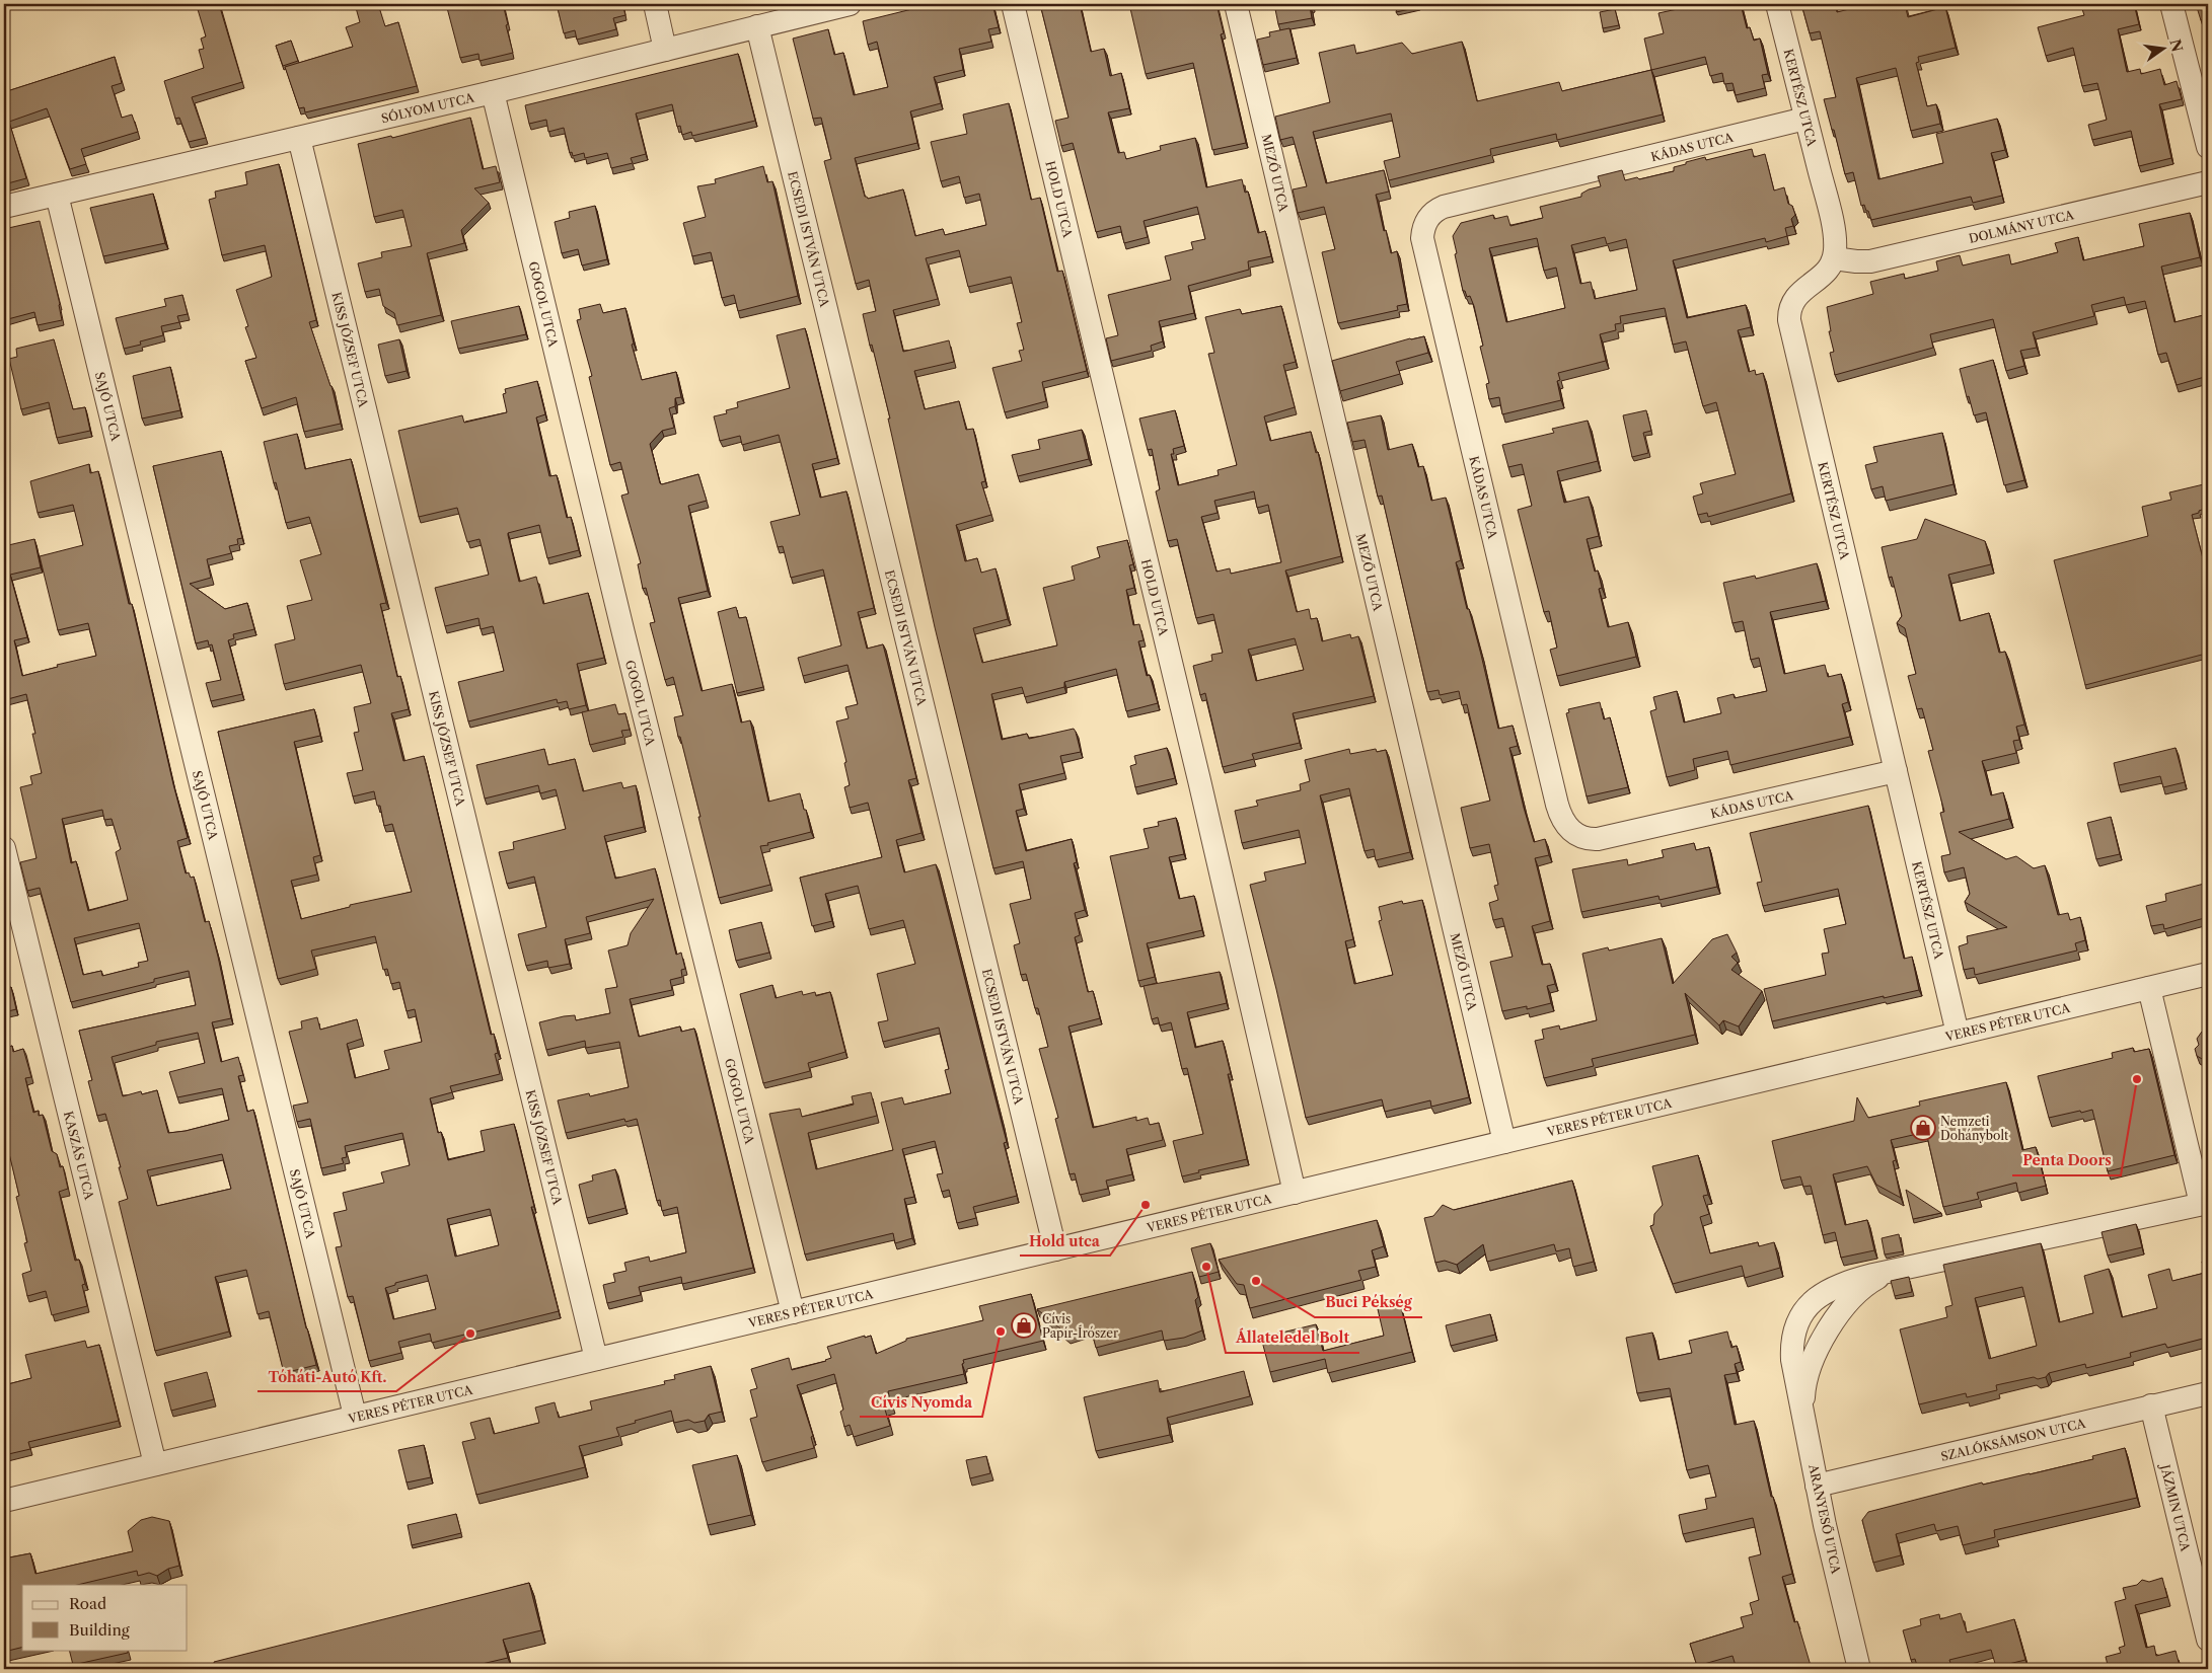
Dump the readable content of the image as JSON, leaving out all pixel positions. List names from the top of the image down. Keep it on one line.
{"streets":{"street":["KERTÉSZ UTCA","SÓLYOM UTCA","KÁDAS UTCA","MEZŐ UTCA","HOLD UTCA","DOLMÁNY UTCA","ECSEDI ISTVÁN UTCA","GOGOL UTCA","KISS JÓZSEF UTCA","SAJÓ UTCA","VERES PÉTER UTCA","KASZÁS UTCA","SZALÓKSÁMSON UTCA","JÁZMIN UTCA","ARANYESŐ UTCA"]},"crossings":[["KERTÉSZ UTCA","KÁDAS UTCA"],["KERTÉSZ UTCA","DOLMÁNY UTCA"],["KERTÉSZ UTCA","VERES PÉTER UTCA"],["SÓLYOM UTCA","ECSEDI ISTVÁN UTCA"],["SÓLYOM UTCA","GOGOL UTCA"],["SÓLYOM UTCA","KISS JÓZSEF UTCA"],["SÓLYOM UTCA","SAJÓ UTCA"],["MEZŐ UTCA","VERES PÉTER UTCA"],["HOLD UTCA","VERES PÉTER UTCA"],["ECSEDI ISTVÁN UTCA","VERES PÉTER UTCA"],["GOGOL UTCA","VERES PÉTER UTCA"],["KISS JÓZSEF UTCA","VERES PÉTER UTCA"],["SAJÓ UTCA","VERES PÉTER UTCA"],["VERES PÉTER UTCA","KASZÁS UTCA"],["SZALÓKSÁMSON UTCA","JÁZMIN UTCA"],["SZALÓKSÁMSON UTCA","ARANYESŐ UTCA"]],"places":{"other":["Penta Doors","Hold utca","Állateledel Bolt","Buci Pékség","Cívis Nyomda","Tóháti-Autó Kft."],"shop":["Nemzeti Dohánybolt","Cívis Papír-Írószer"]},"legend":["Road","Building"],"north":"right"}
